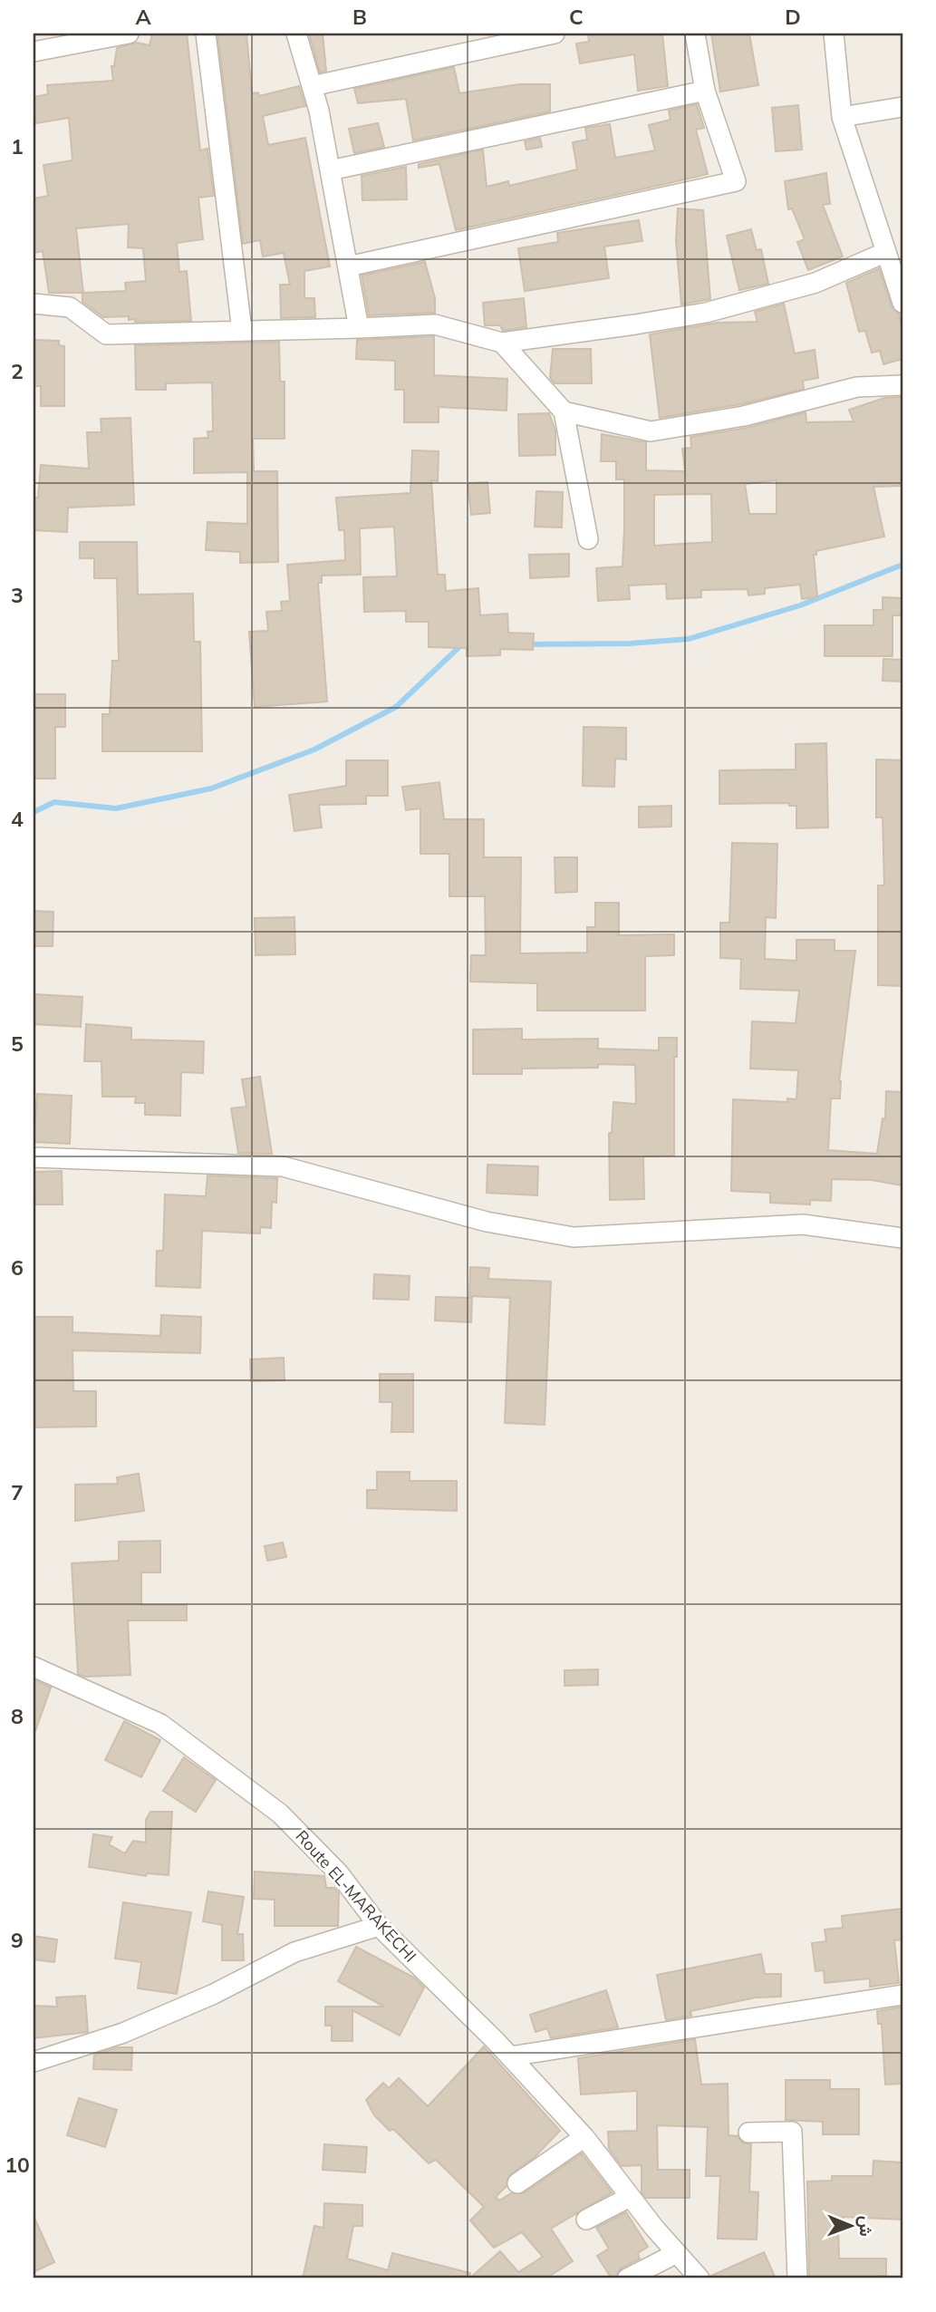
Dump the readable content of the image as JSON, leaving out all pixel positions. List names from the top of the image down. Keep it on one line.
{"streets":{"street":["Route EL-MARAKECHI"]},"north":"right","grid":{"columns":["A","B","C","D"],"rows":["1","2","3","4","5","6","7","8","9","10"]}}
